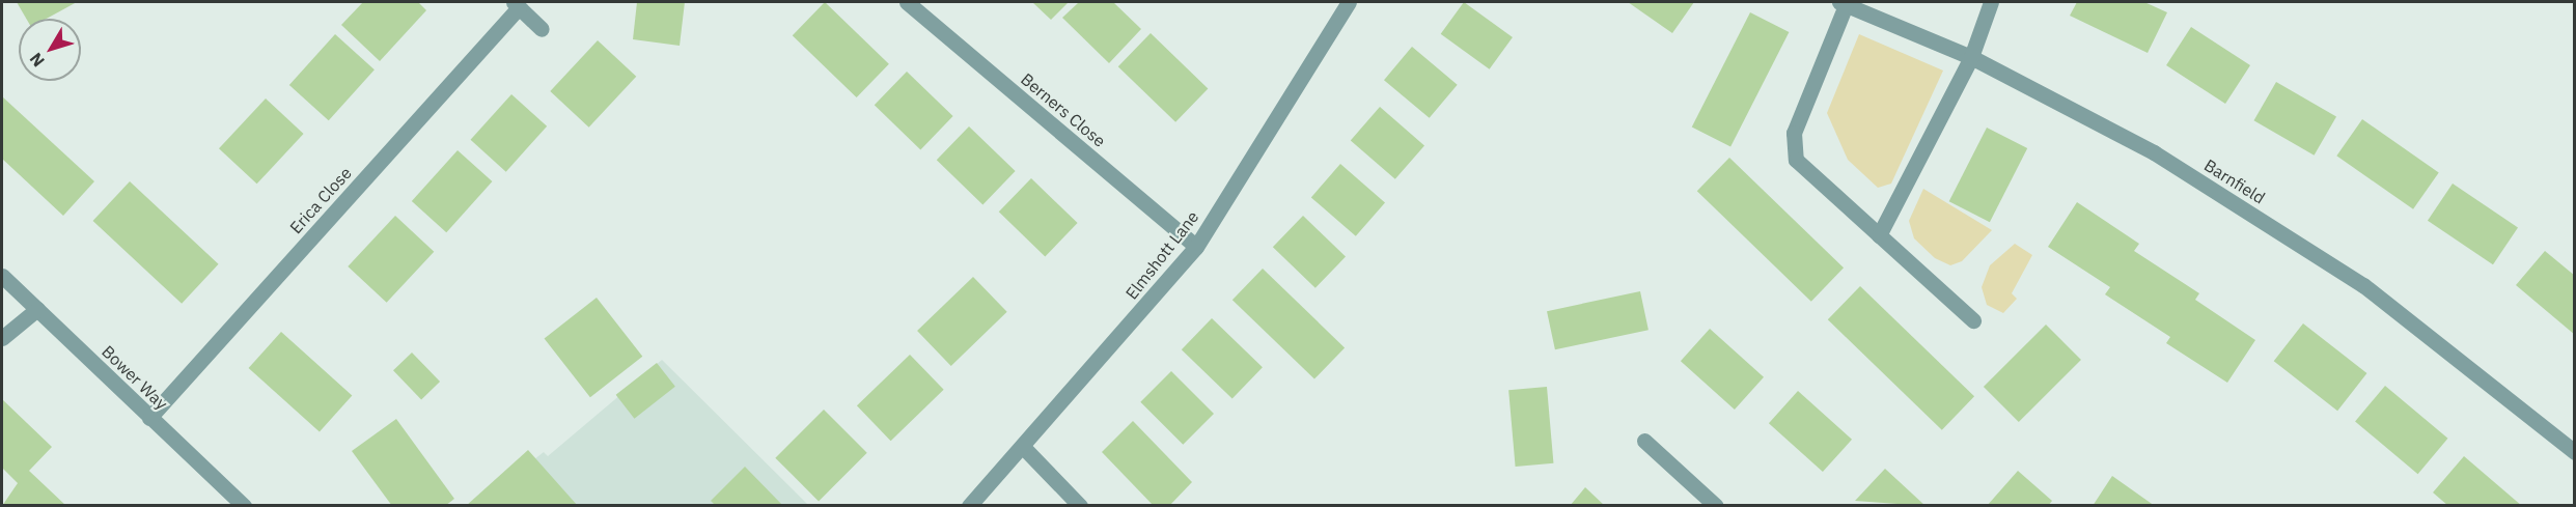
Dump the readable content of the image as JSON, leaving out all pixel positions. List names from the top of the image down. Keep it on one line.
{"streets":{"street":["Berners Close","Barnfield","Erica Close","Elmshott Lane","Bower Way"]},"crossings":[["Berners Close","Elmshott Lane"],["Erica Close","Bower Way"]],"north":"bottom left"}
